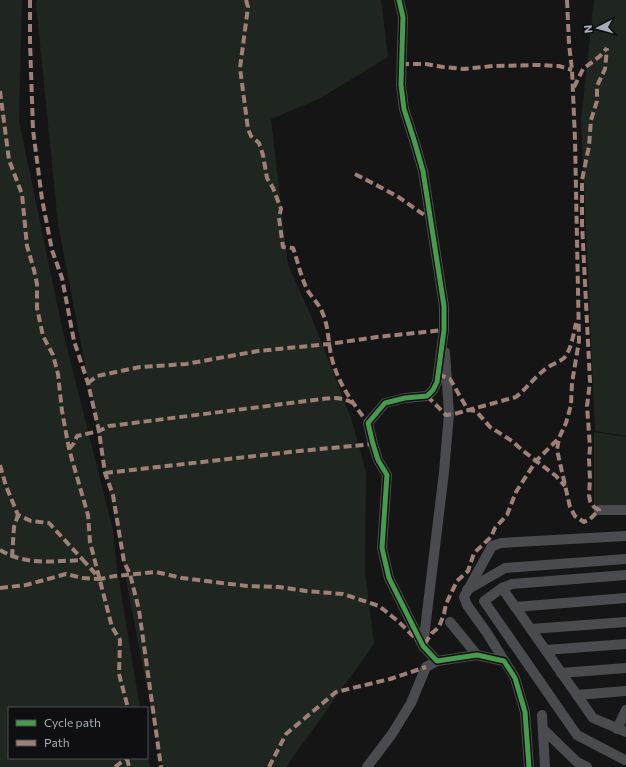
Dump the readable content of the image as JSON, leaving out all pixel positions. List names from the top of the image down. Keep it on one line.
{"legend":["Cycle path","Path"],"north":"left"}
